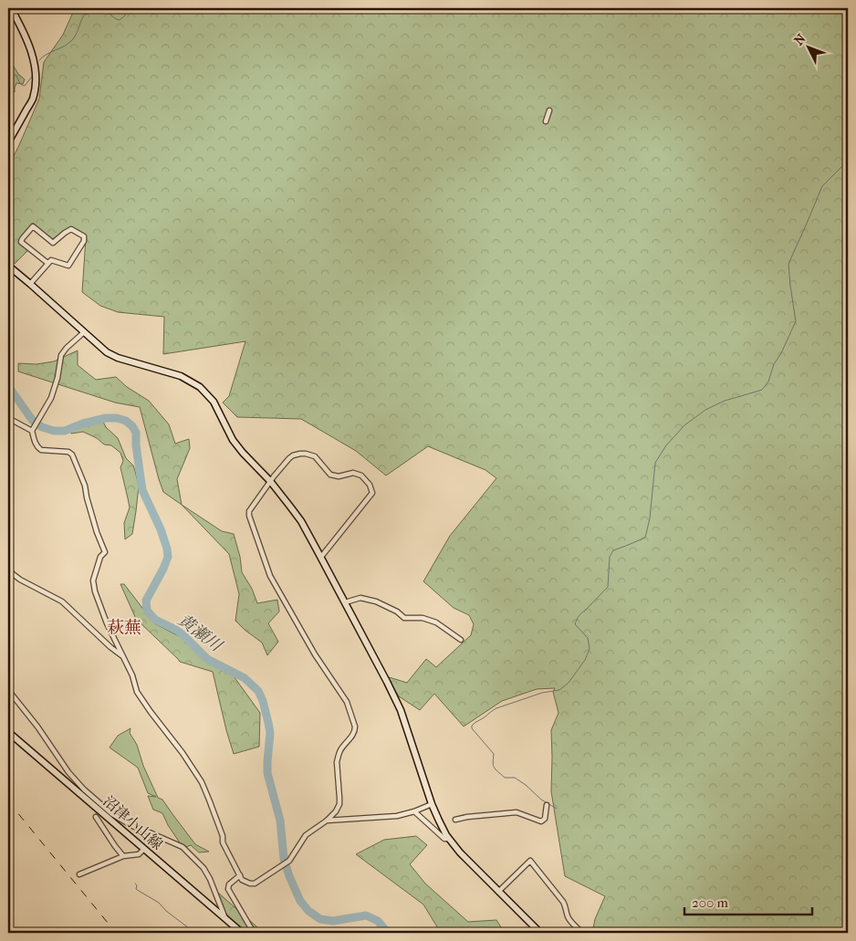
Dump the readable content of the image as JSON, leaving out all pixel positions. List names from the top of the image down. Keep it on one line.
{"streets":{"street":["沼津小山線"]},"districts":["萩蕪"],"water":["黄瀬川"],"scale_bar":"200 m","north":"top left"}
